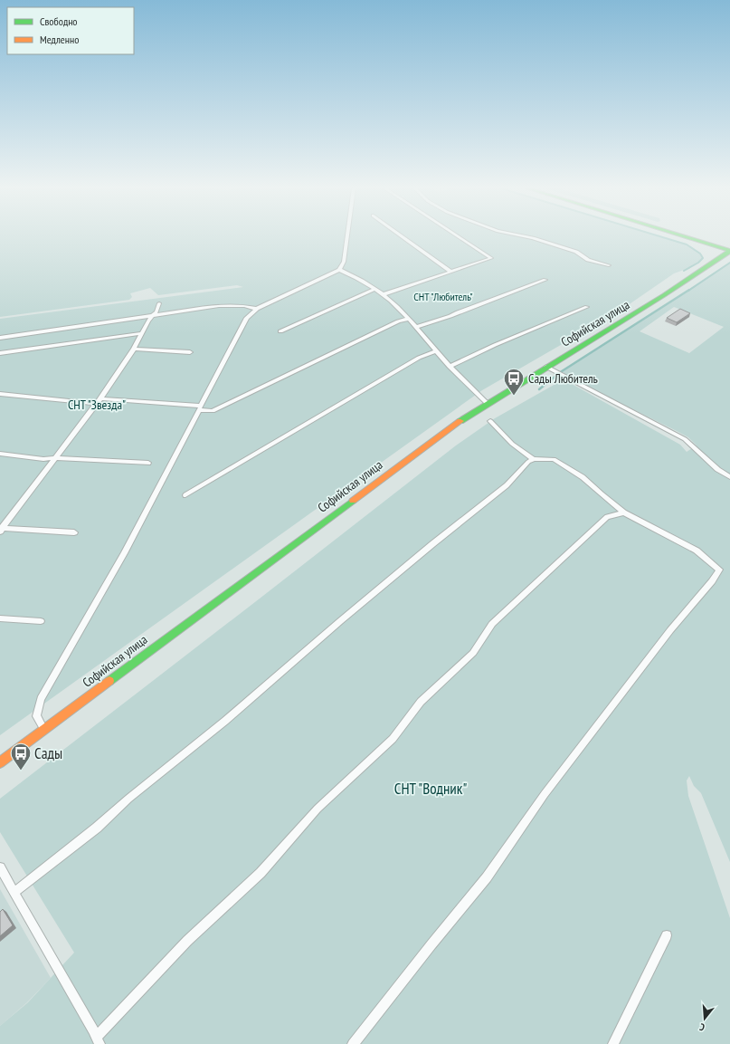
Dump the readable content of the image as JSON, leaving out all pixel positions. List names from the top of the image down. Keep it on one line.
{"streets":{"main road":["Софийская улица"]},"parks":["СНТ \"Любитель\"","СНТ \"Звезда\"","СНТ \"Водник\""],"places":{"bus stop":["Сады Любитель","Сады"]},"legend":["Свободно","Медленно"],"north":"bottom"}
